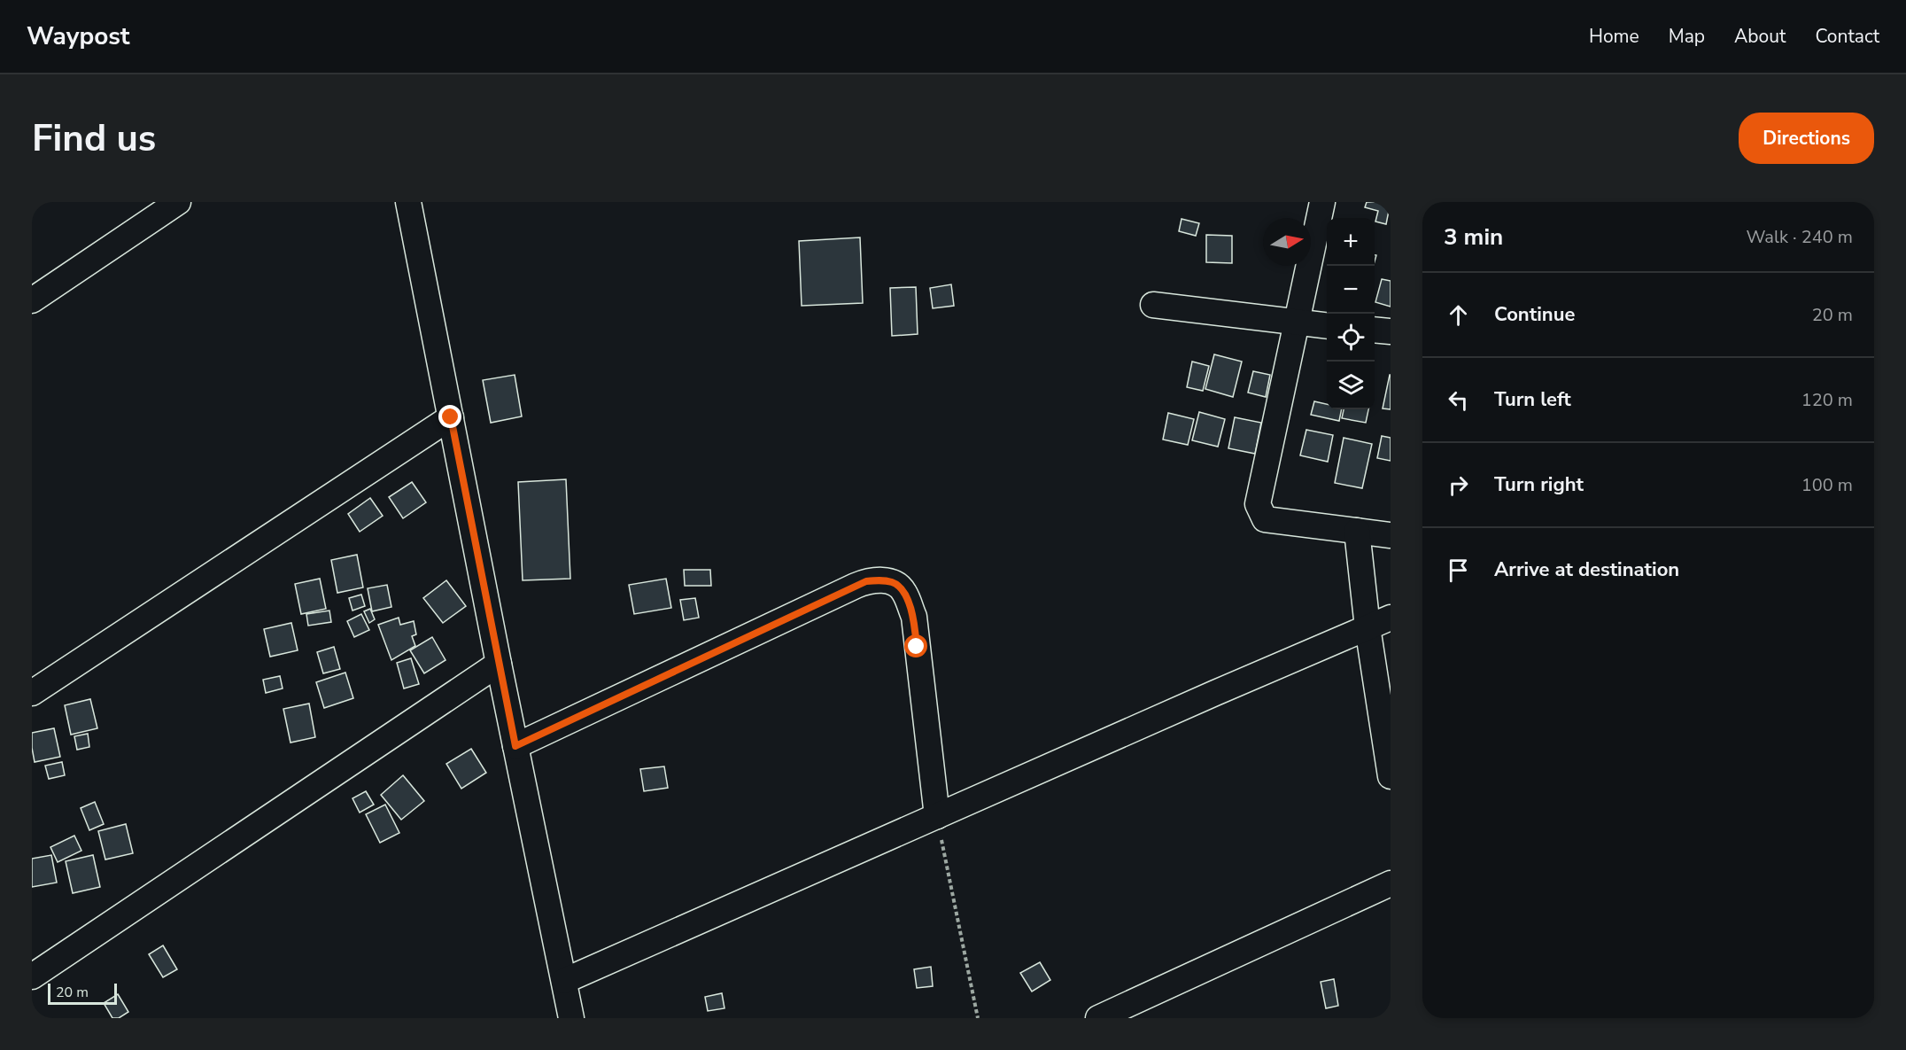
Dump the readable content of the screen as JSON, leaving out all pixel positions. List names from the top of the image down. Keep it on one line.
{"scale_bar":"20 m","north":"right","page":{"header":"Waypost","nav":["Home","Map","About","Contact"],"buttons":"Directions","title":"Find us","heading":["3 min","Walk · 240 m"],"map_buttons":["+","−"],"list":[["Continue","20 m"],["Turn left","120 m"],["Turn right","100 m"],"Arrive at destination"],"scale":"20 m"}}
